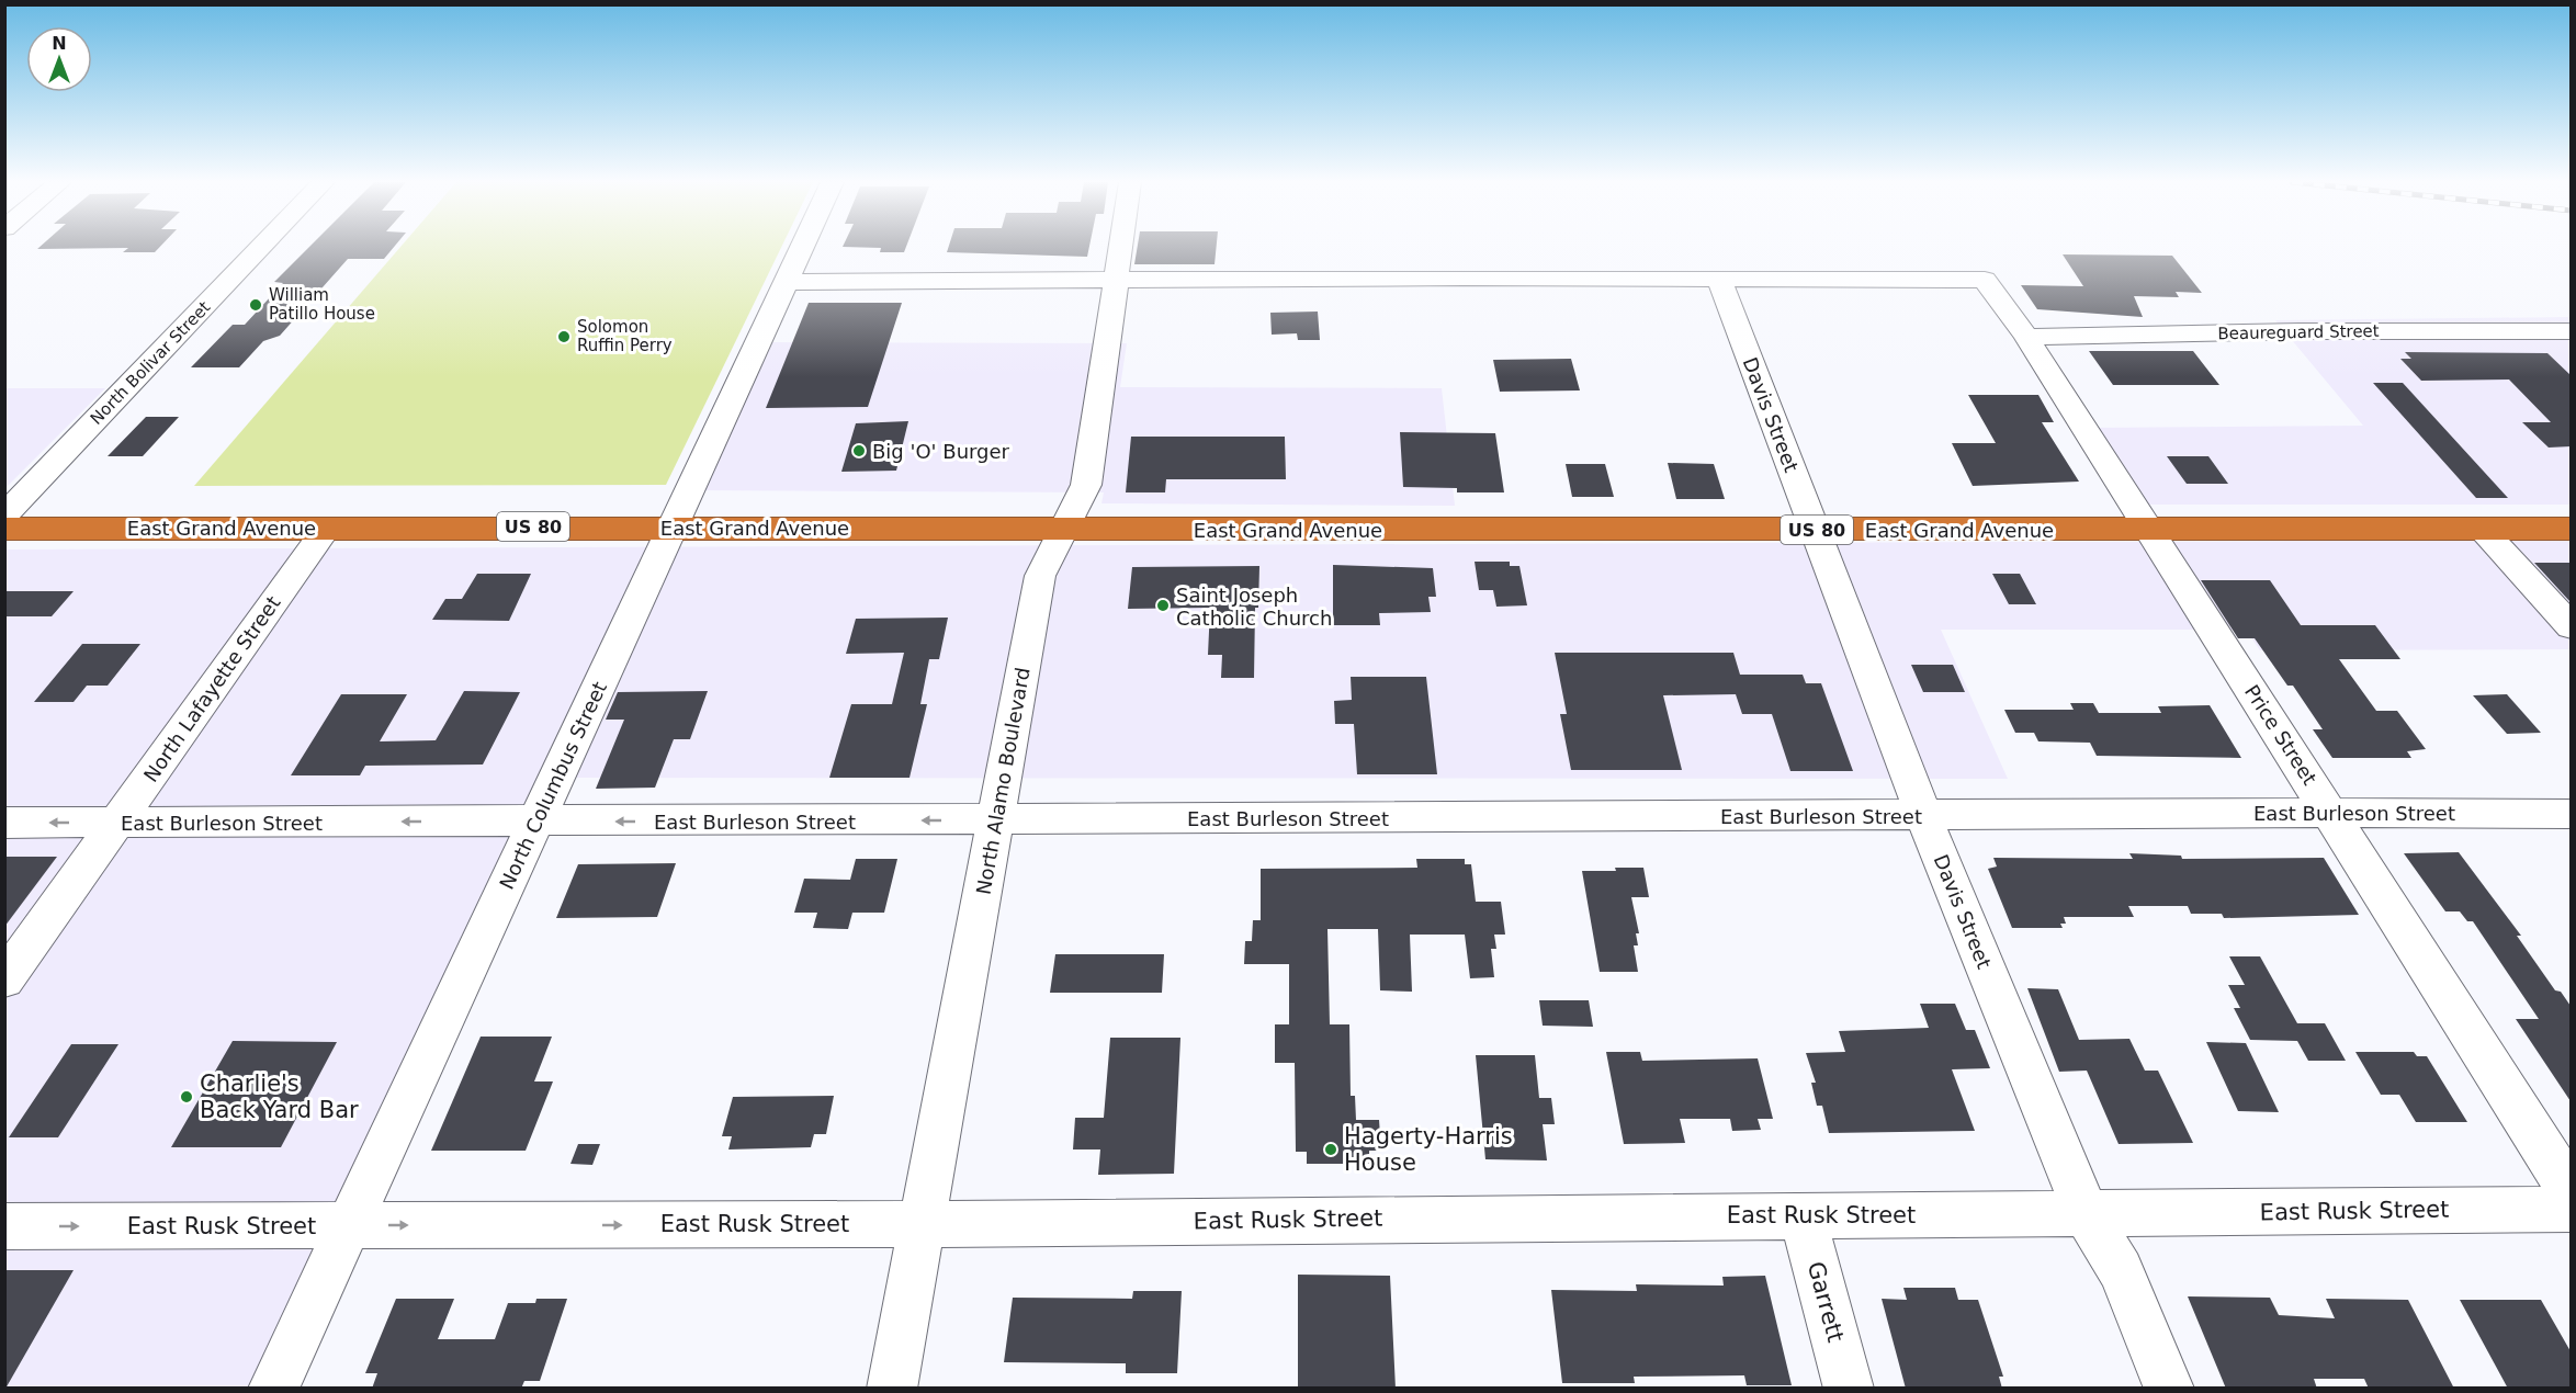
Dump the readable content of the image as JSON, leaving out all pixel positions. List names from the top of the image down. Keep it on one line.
{"streets":{"highway":["US 80","East Grand Avenue"],"street":["Beaureguard Street","North Bolivar Street","Davis Street","North Lafayette Street","Price Street","North Alamo Boulevard","North Columbus Street","East Burleson Street","East Rusk Street","Garrett"]},"crossings":[["Beaureguard Street","Price Street"],["Davis Street","East Grand Avenue"],["Davis Street","Price Street"],["Davis Street","East Burleson Street"],["Davis Street","East Rusk Street"],["East Grand Avenue","North Lafayette Street"],["East Grand Avenue","Price Street"],["East Grand Avenue","North Alamo Boulevard"],["East Grand Avenue","North Columbus Street"],["North Lafayette Street","East Burleson Street"],["Price Street","East Burleson Street"],["North Alamo Boulevard","East Burleson Street"],["North Alamo Boulevard","East Rusk Street"],["North Columbus Street","East Burleson Street"],["North Columbus Street","East Rusk Street"],["East Rusk Street","Garrett"]],"one_way":["East Burleson Street","East Rusk Street"],"places":["William Patillo House","Solomon Ruffin Perry","Big 'O' Burger","Saint Joseph Catholic Church","Charlie's Back Yard Bar","Hagerty-Harris House"],"north":"top"}
